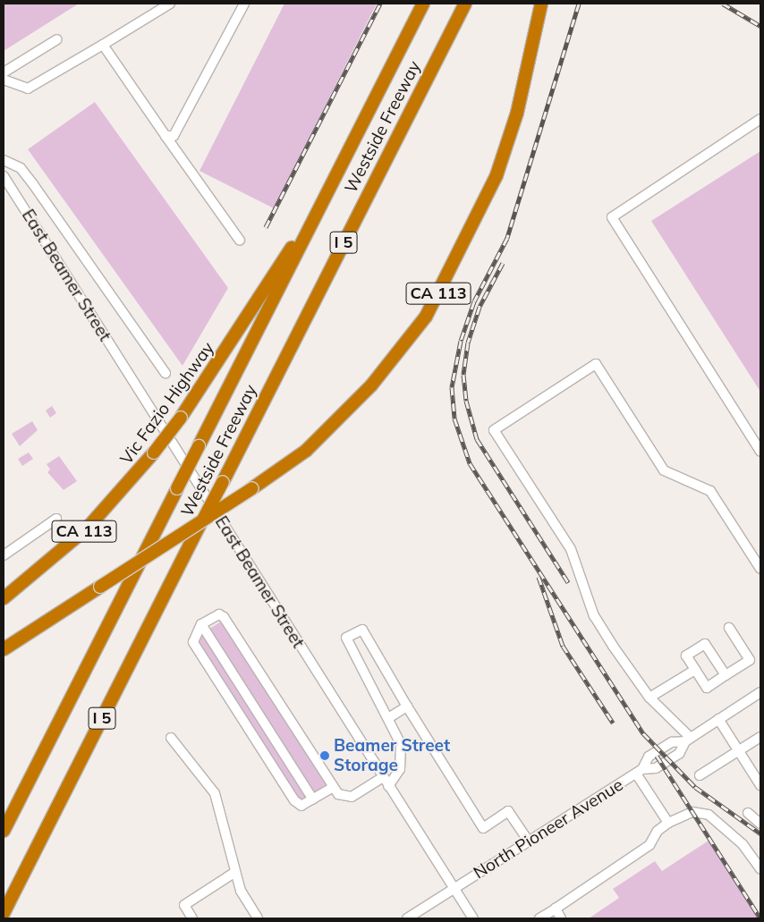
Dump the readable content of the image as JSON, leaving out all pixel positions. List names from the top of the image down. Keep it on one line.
{"streets":{"highway":["Westside Freeway","I 5","CA 113","Vic Fazio Highway"],"street":["East Beamer Street","North Pioneer Avenue"]},"crossings":[["Westside Freeway","Vic Fazio Highway"],["East Beamer Street","North Pioneer Avenue"]],"places":["Beamer Street Storage"]}
